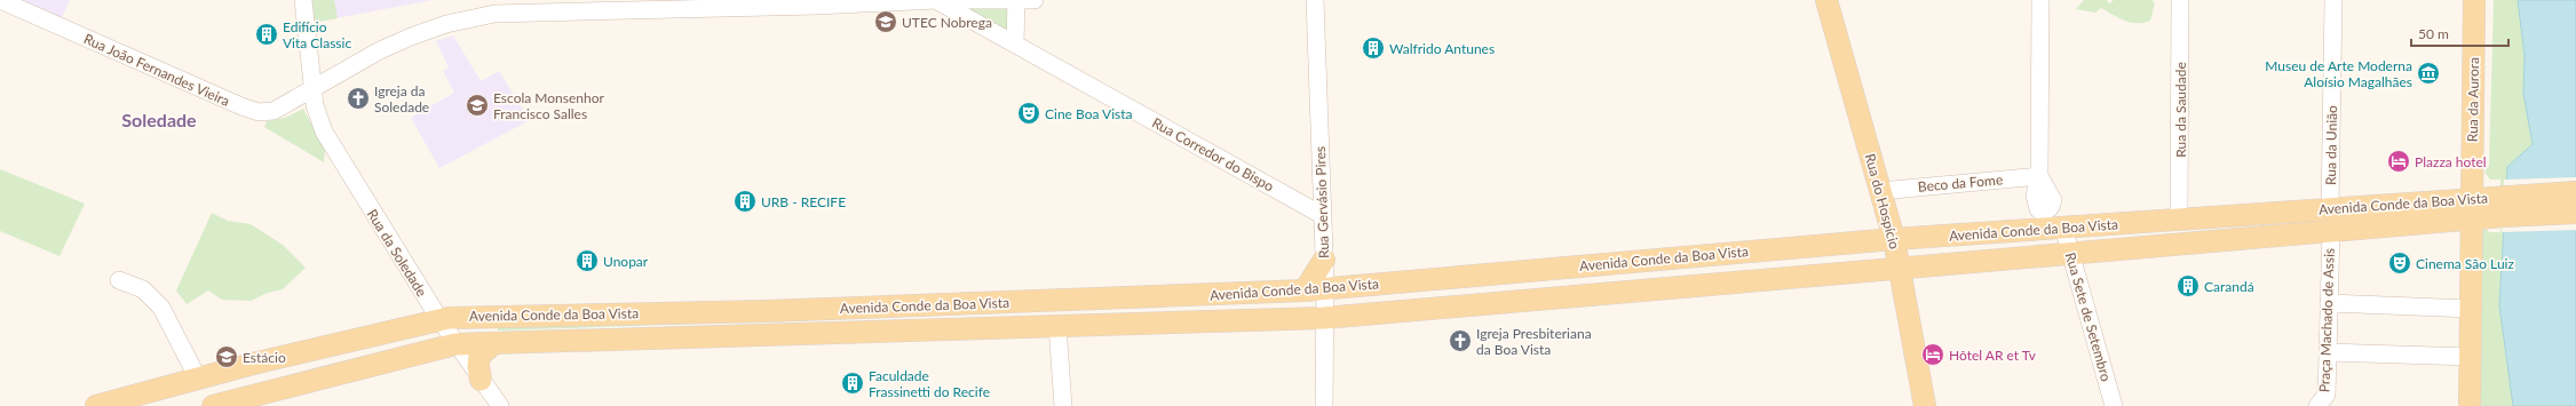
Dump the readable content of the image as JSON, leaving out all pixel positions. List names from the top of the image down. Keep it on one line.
{"streets":{"main road":["Rua da Aurora","Rua do Hospício","Avenida Conde da Boa Vista"],"street":["Rua João Fernandes Vieira","Rua da Saudade","Rua da União","Rua Corredor do Bispo","Beco da Fome","Rua Gervásio Pires","Rua da Soledade","Rua Sete de Setembro","Praça Machado de Assis"]},"crossings":[["Rua João Fernandes Vieira","Rua Corredor do Bispo"],["Rua João Fernandes Vieira","Rua da Soledade"],["Rua da Aurora","Avenida Conde da Boa Vista"],["Rua da Saudade","Avenida Conde da Boa Vista"],["Rua da União","Avenida Conde da Boa Vista"],["Rua Corredor do Bispo","Rua Gervásio Pires"],["Beco da Fome","Rua do Hospício"],["Rua do Hospício","Avenida Conde da Boa Vista"],["Avenida Conde da Boa Vista","Rua da Soledade"],["Avenida Conde da Boa Vista","Rua Sete de Setembro"],["Avenida Conde da Boa Vista","Praça Machado de Assis"]],"districts":["Soledade"],"places":{"school or university":["UTEC Nobrega","Escola Monsenhor Francisco Salles","Estácio"],"building":["Edifício Vita Classic","Walfrido Antunes","URB - RECIFE","Unopar","Carandá","Faculdade Frassinetti do Recife"],"museum":["Museu de Arte Moderna Aloísio Magalhães"],"church":["Igreja da Soledade","Igreja Presbiteriana da Boa Vista"],"theatre":["Cine Boa Vista","Cinema São Luiz"],"hotel":["Plazza hotel","Hôtel AR et Tv"]},"scale_bar":"50 m"}
